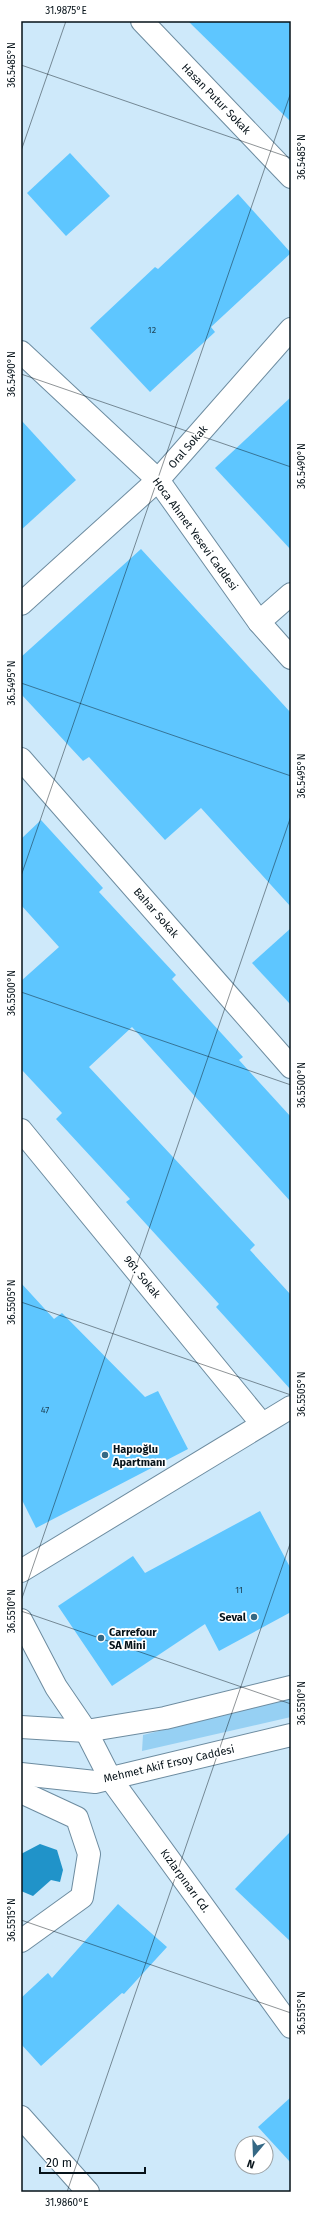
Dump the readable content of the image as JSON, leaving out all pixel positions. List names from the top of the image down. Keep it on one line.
{"streets":{"street":["Hasan Putur Sokak","Oral Sokak","Hoca Ahmet Yesevi Caddesi","Bahar Sokak","961. Sokak","Mehmet Akif Ersoy Caddesi","Kızlarpınarı Cd."]},"crossings":[["Oral Sokak","Hoca Ahmet Yesevi Caddesi"],["Mehmet Akif Ersoy Caddesi","Kızlarpınarı Cd."]],"places":["Hapıoğlu Apartmanı","Seval","Carrefour SA Mini"],"house_numbers":["12","47","11"],"scale_bar":"20 m","north":"bottom","coordinates":["31.9875°E","36.5485°N","36.5490°N","36.5495°N","36.5500°N","36.5505°N","36.5510°N","36.5515°N","31.9860°E"]}
